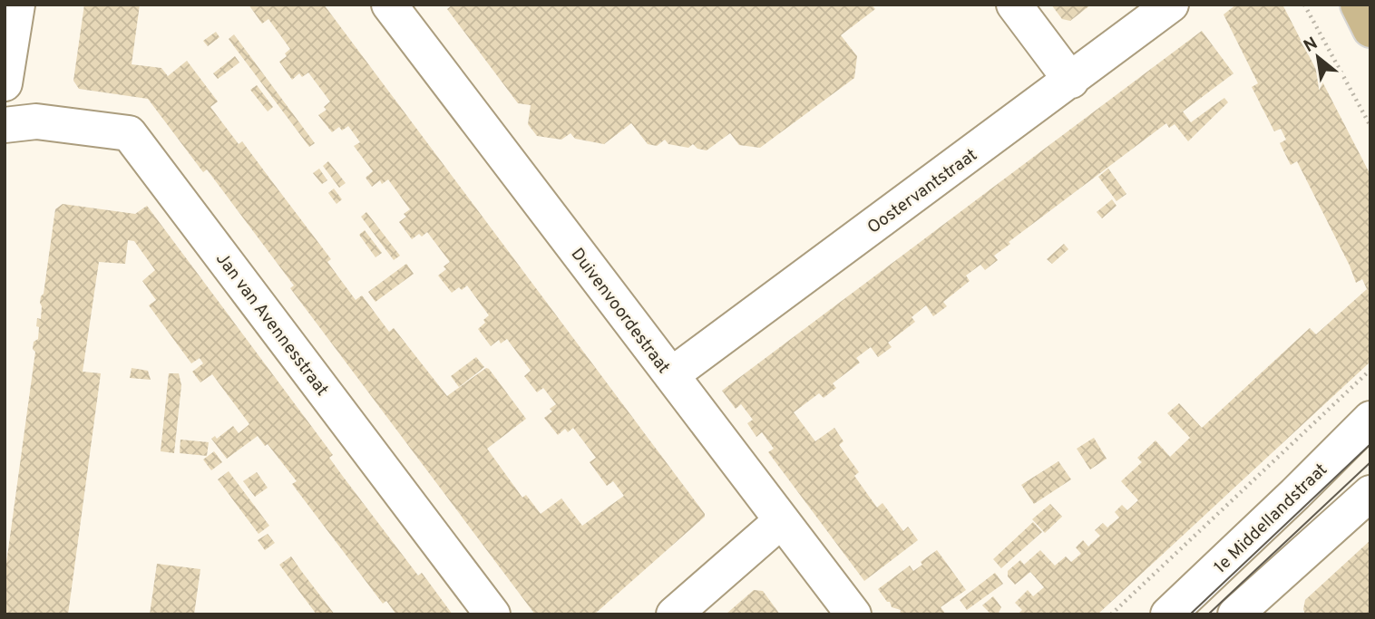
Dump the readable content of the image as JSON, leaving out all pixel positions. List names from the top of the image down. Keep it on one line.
{"streets":{"street":["Oostervantstraat","Duivenvoordestraat","Jan van Avennesstraat","1e Middellandstraat"]},"crossings":[["Oostervantstraat","Duivenvoordestraat"]],"north":"top left"}
